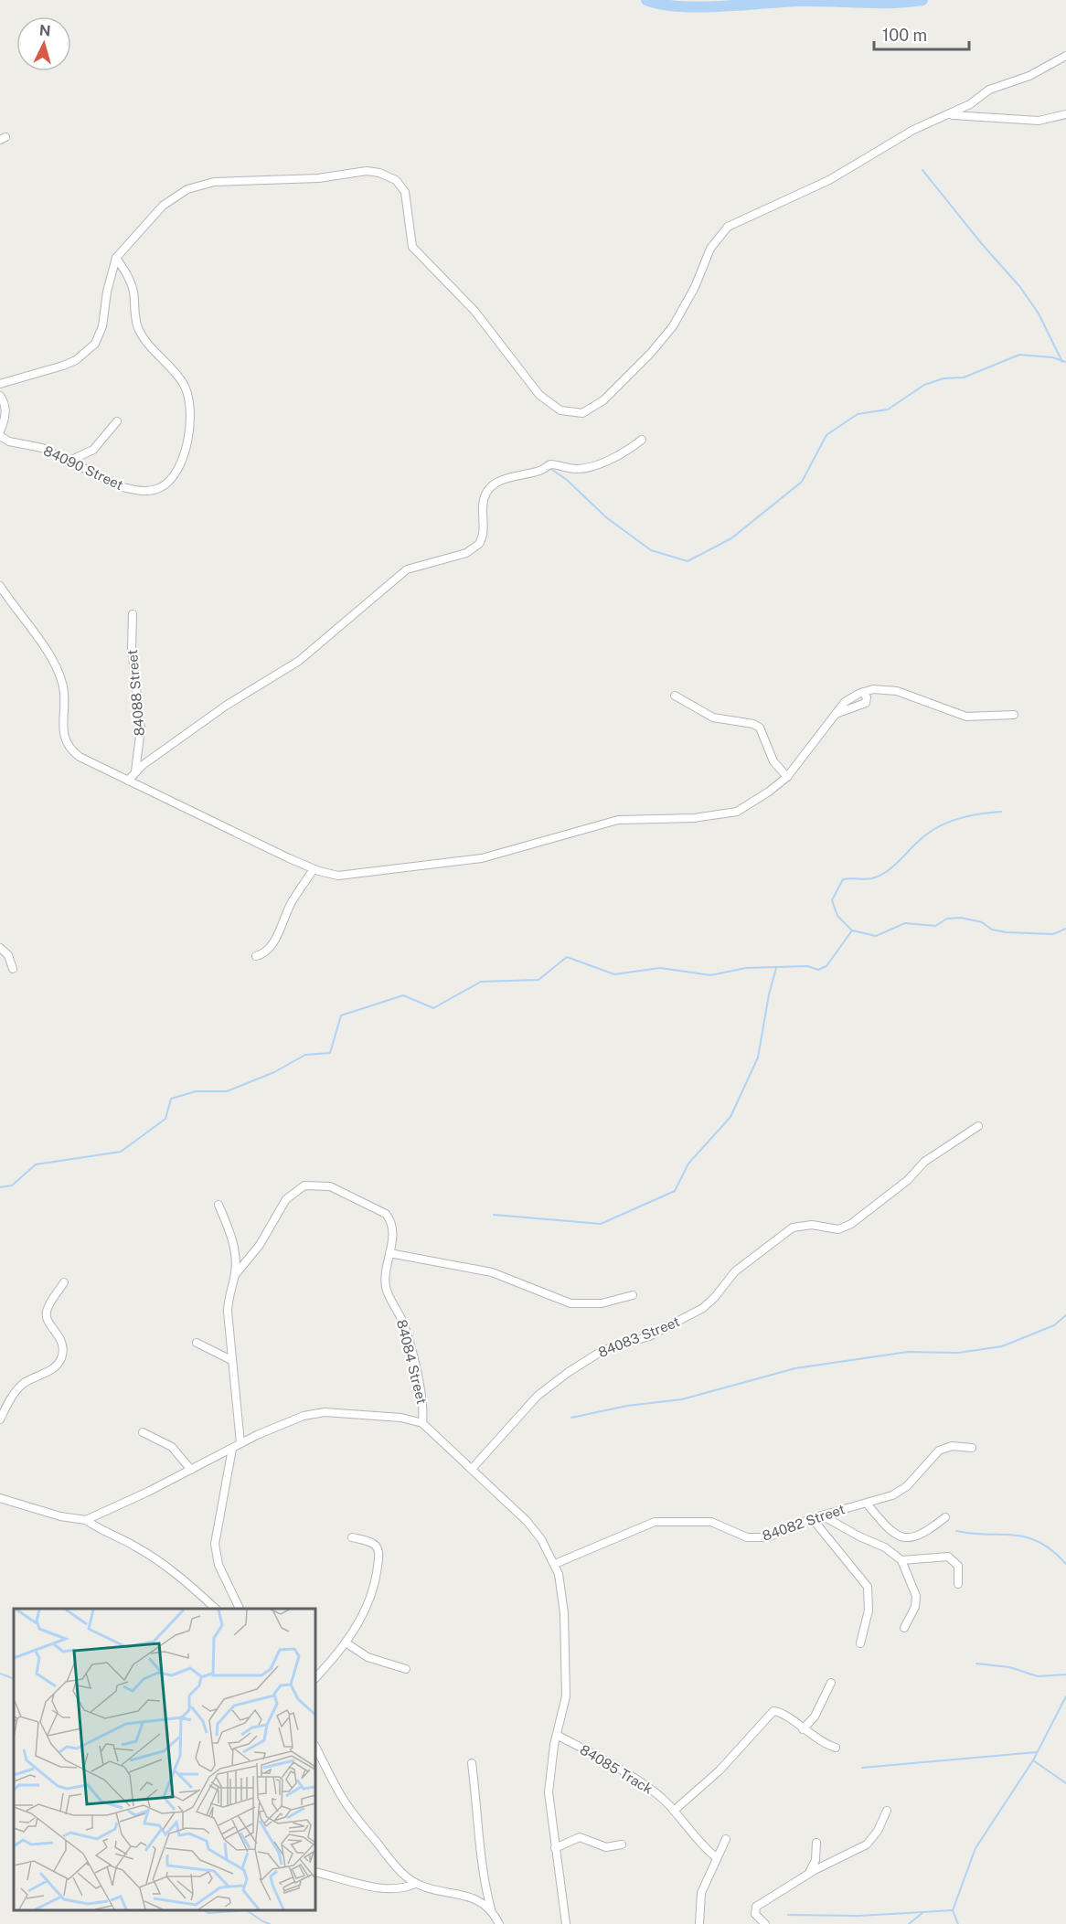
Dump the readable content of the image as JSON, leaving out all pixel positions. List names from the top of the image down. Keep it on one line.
{"streets":{"street":["84090 Street","84088 Street","84083 Street","84084 Street","84082 Street","84085 Track"]},"scale_bar":"100 m","north":"top"}
